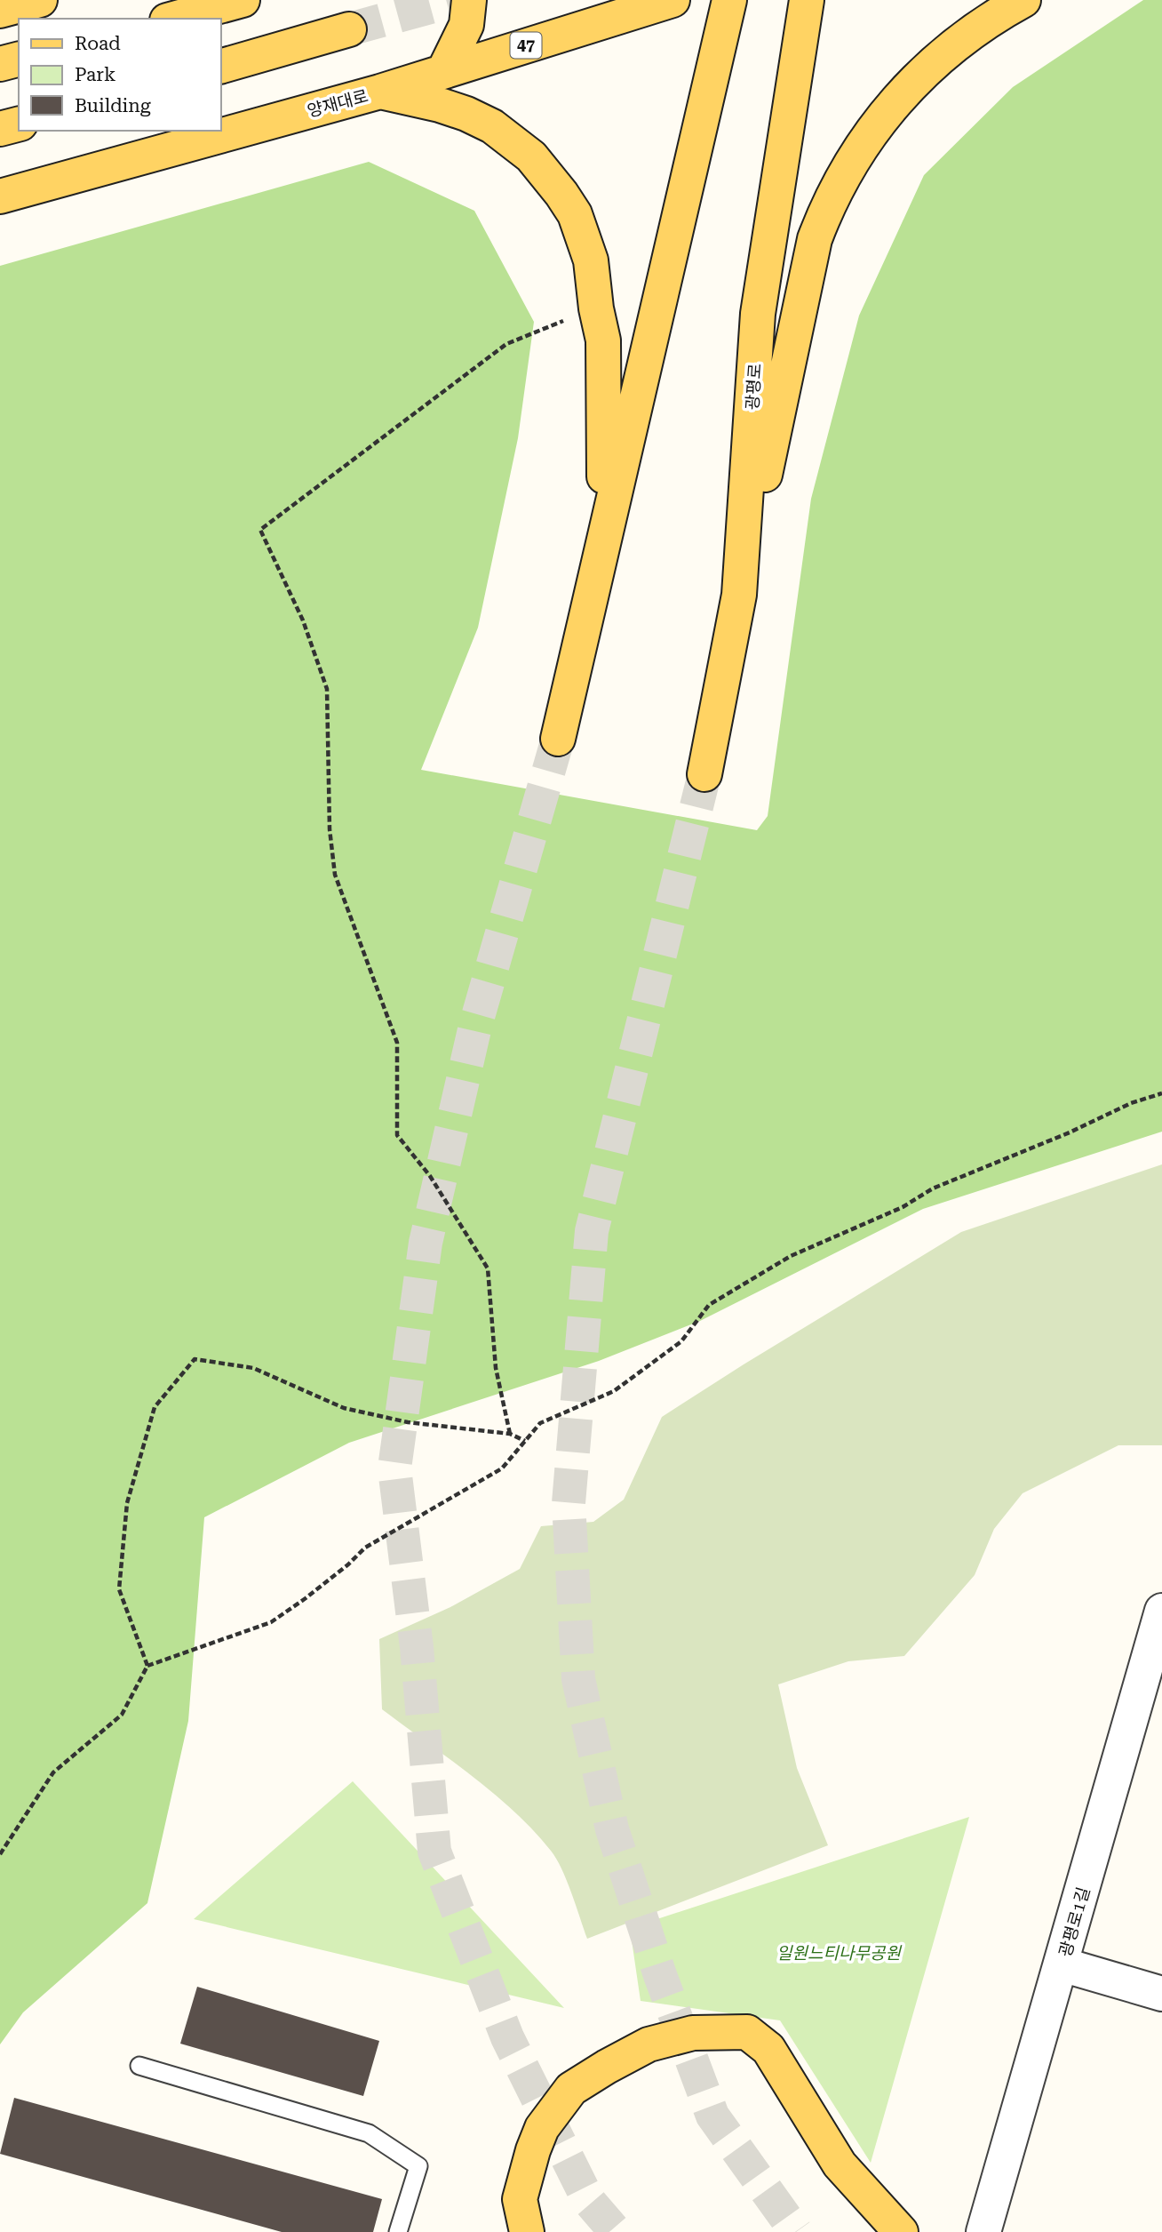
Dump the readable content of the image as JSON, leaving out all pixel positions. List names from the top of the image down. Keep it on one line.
{"streets":{"main road":["47","양재대로","광평로"],"street":["광평로1길"]},"parks":["일원느티나무공원"],"legend":["Road","Park","Building"]}
